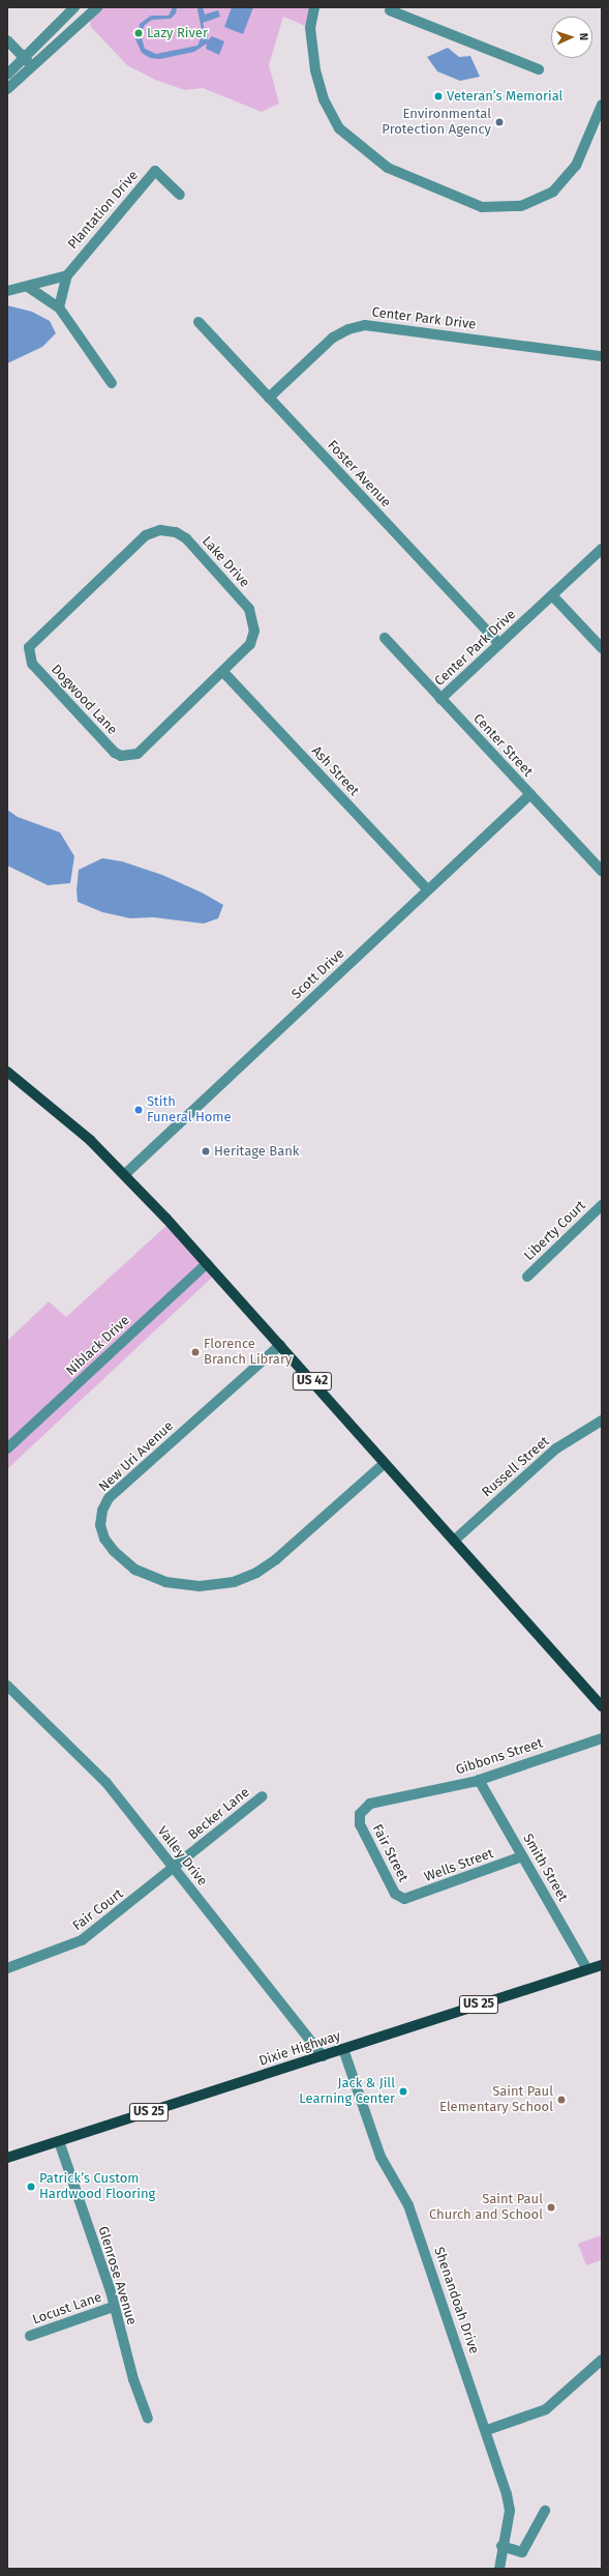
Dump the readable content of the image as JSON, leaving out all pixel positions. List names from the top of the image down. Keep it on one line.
{"streets":{"main road":["US 42","US 25","Dixie Highway"],"street":["Plantation Drive","Center Park Drive","Foster Avenue","Lake Drive","Dogwood Lane","Center Street","Ash Street","Scott Drive","Liberty Court","Niblack Drive","New Uri Avenue","Russell Street","Gibbons Street","Becker Lane","Fair Street","Valley Drive","Wells Street","Smith Street","Fair Court","Glenrose Avenue","Shenandoah Drive","Locust Lane"]},"crossings":[["Center Park Drive","Foster Avenue"],["Center Park Drive","Center Street"],["Lake Drive","Dogwood Lane"],["Lake Drive","Ash Street"],["Center Street","Scott Drive"],["Ash Street","Scott Drive"],["Scott Drive","US 42"],["Niblack Drive","US 42"],["US 42","New Uri Avenue"],["US 42","Russell Street"],["Gibbons Street","Fair Street"],["Gibbons Street","Smith Street"],["Becker Lane","Valley Drive"],["Becker Lane","Fair Court"],["Fair Street","Wells Street"],["Valley Drive","Fair Court"],["Valley Drive","Dixie Highway"],["Wells Street","Smith Street"],["Smith Street","Dixie Highway"],["Dixie Highway","Glenrose Avenue"],["Dixie Highway","Shenandoah Drive"],["Glenrose Avenue","Locust Lane"]],"places":["Lazy River","Veteran’s Memorial","Environmental Protection Agency","Stith Funeral Home","Heritage Bank","Florence Branch Library","Jack & Jill Learning Center","Saint Paul Elementary School","Patrick’s Custom Hardwood Flooring","Saint Paul Church and School"],"north":"right"}
